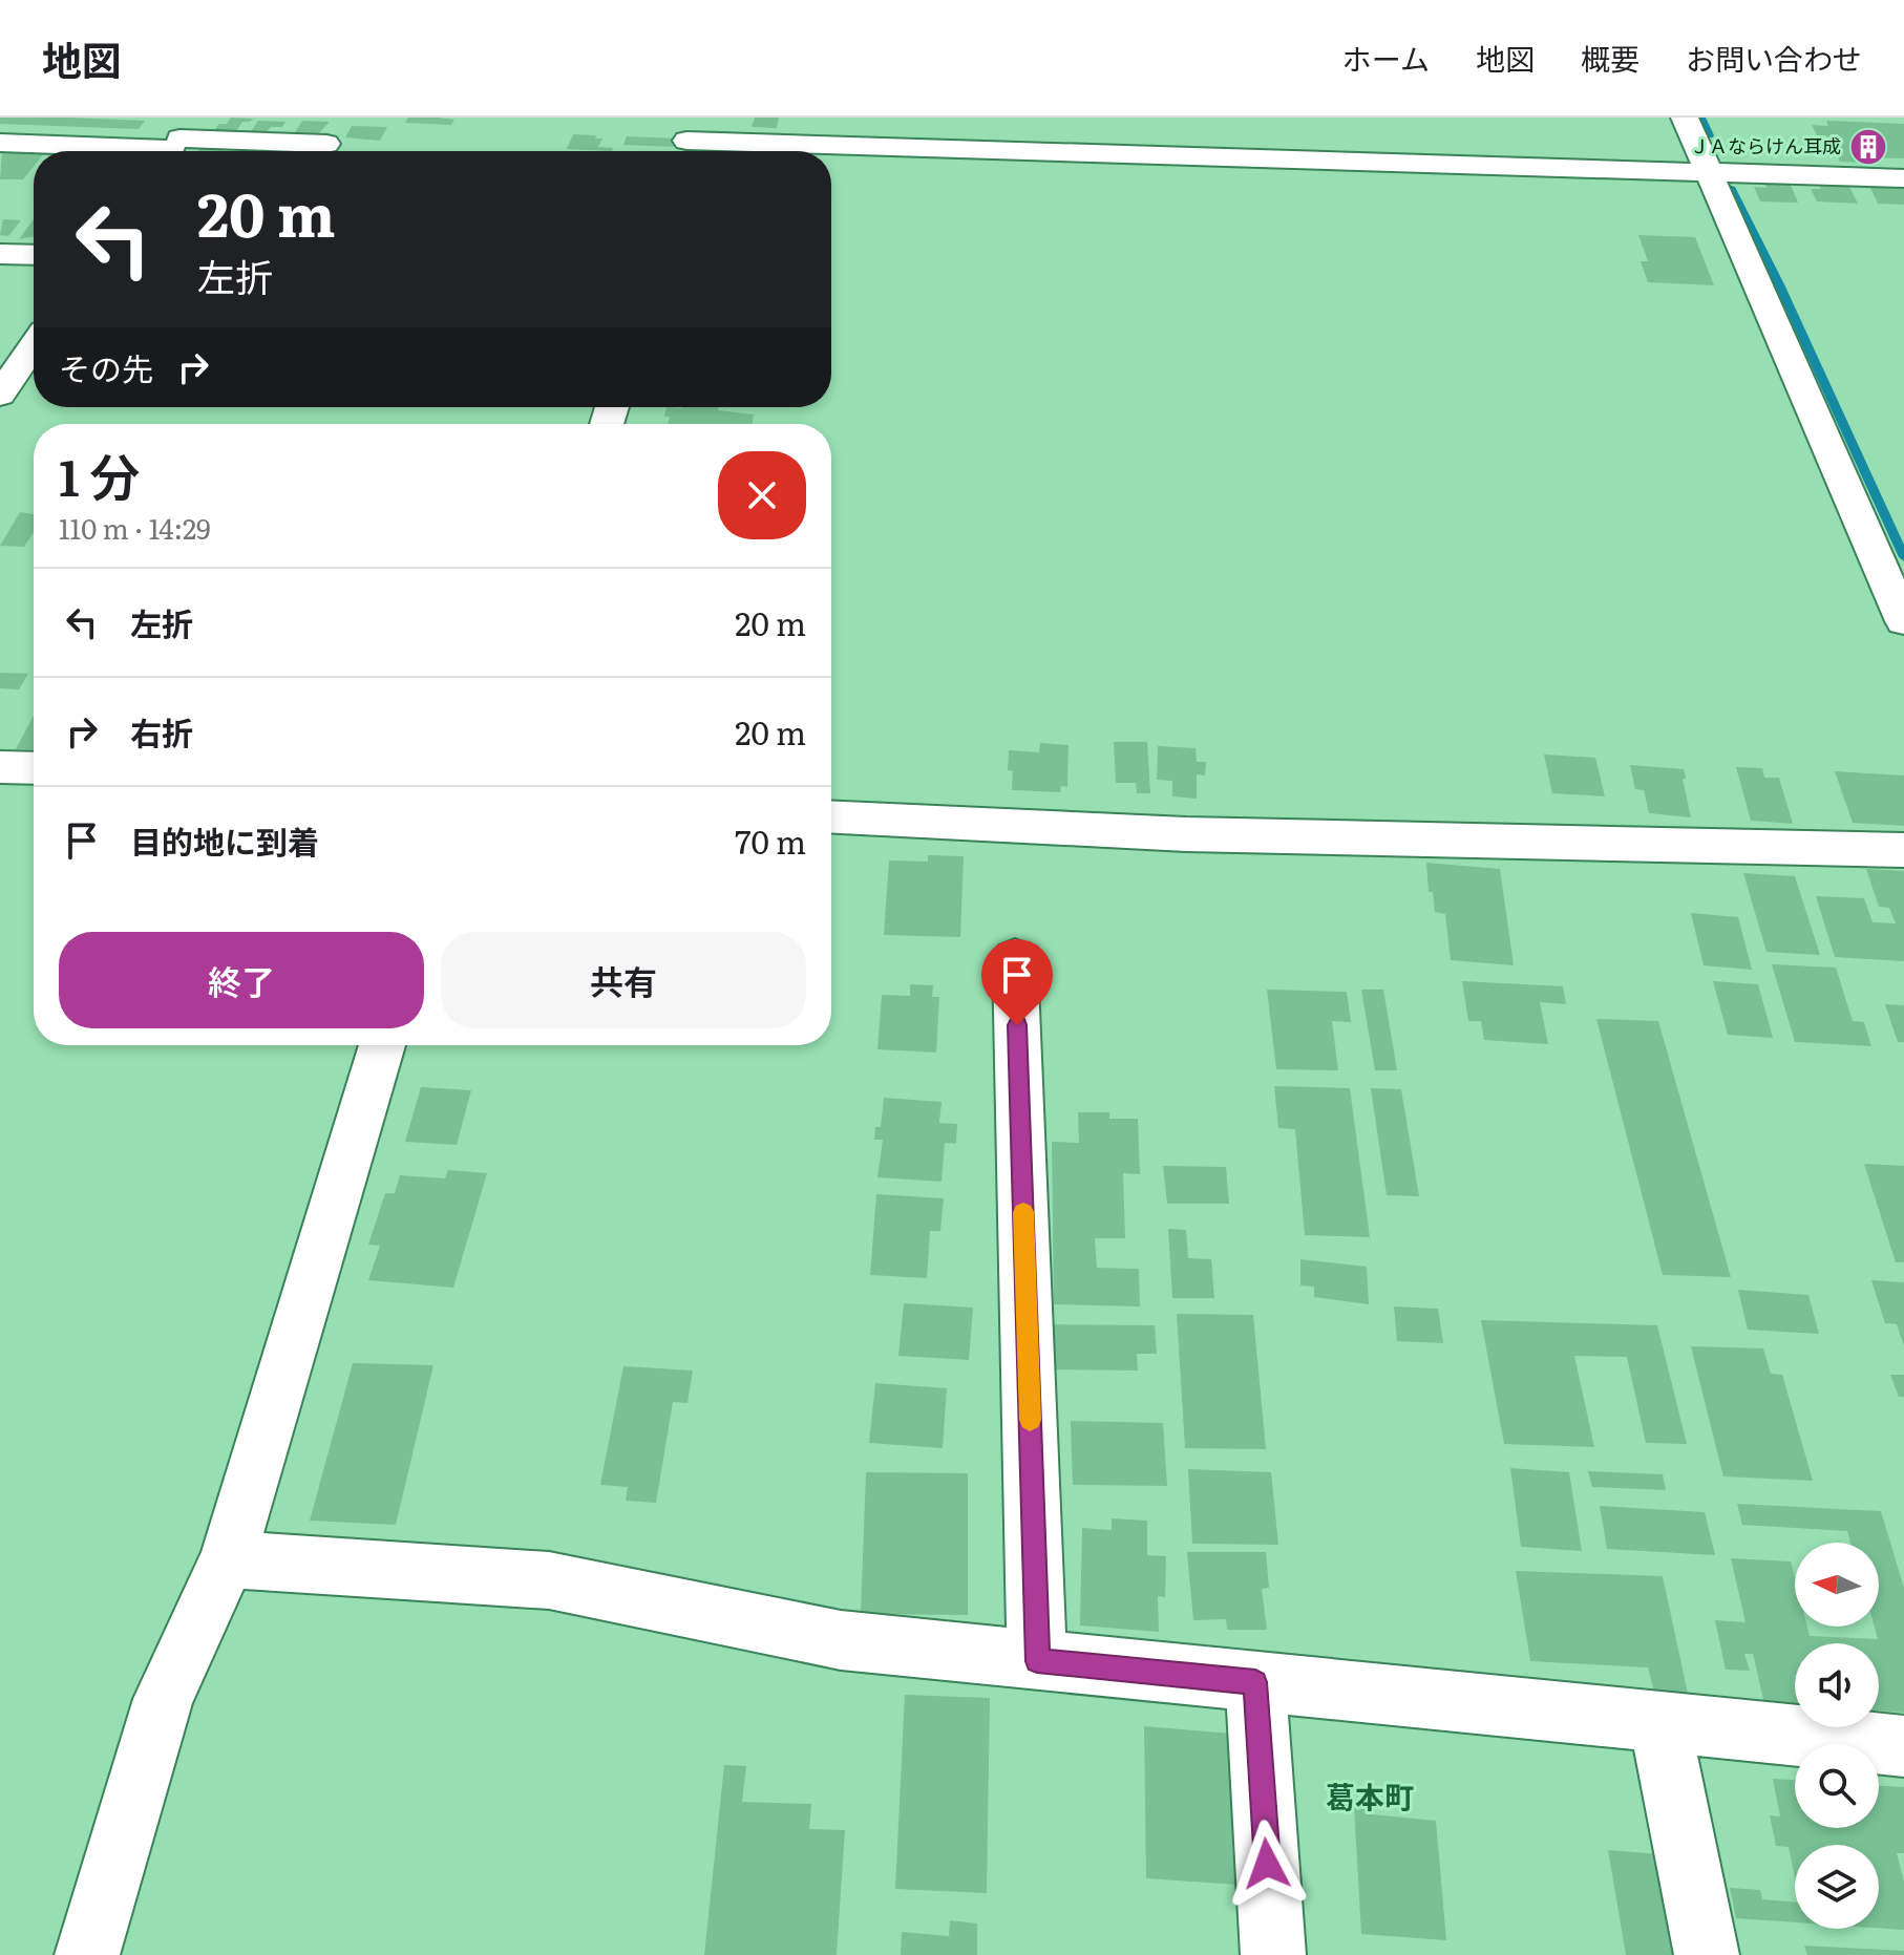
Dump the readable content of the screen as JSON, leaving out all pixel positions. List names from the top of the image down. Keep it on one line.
{"districts":["葛本町"],"places":{"building":["ＪＡならけん耳成"]},"north":"left","page":{"header":"地図","nav":["ホーム","地図","概要","お問い合わせ"],"turn":["20 m","左折"],"then":"その先","heading":["1 分","110 m · 14:29"],"list":[{"name":"左折","value":"20 m"},{"name":"右折","value":"20 m"},{"name":"目的地に到着","value":"70 m"}],"buttons":["終了","共有"]}}
